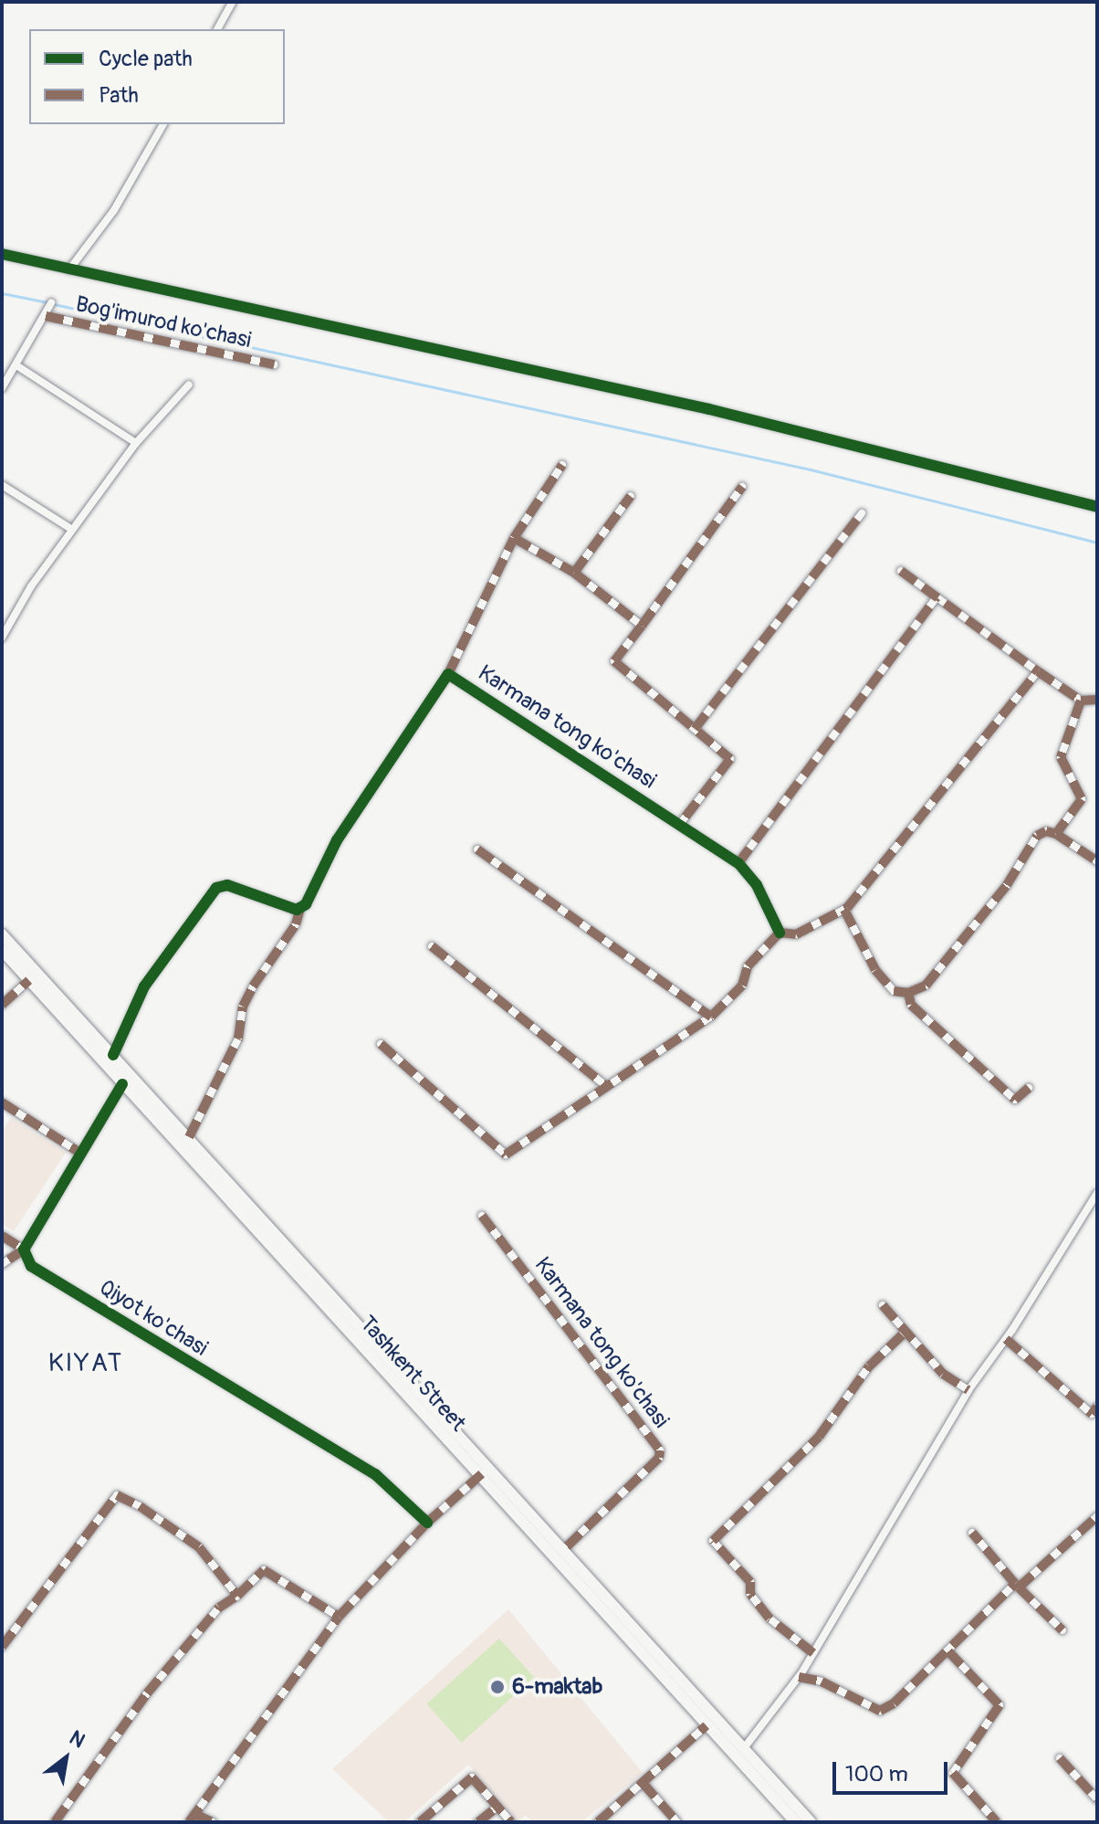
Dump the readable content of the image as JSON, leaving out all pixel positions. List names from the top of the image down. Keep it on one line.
{"streets":{"highway":["Tashkent Street"],"street":["Bog'imurod ko'chasi","Karmana tong ko'chasi","Qiyot ko'chasi"]},"crossings":[["Karmana tong ko'chasi","Tashkent Street"]],"districts":["KIYAT"],"places":["6-maktab"],"legend":["Cycle path","Path"],"scale_bar":"100 m","north":"top right"}
